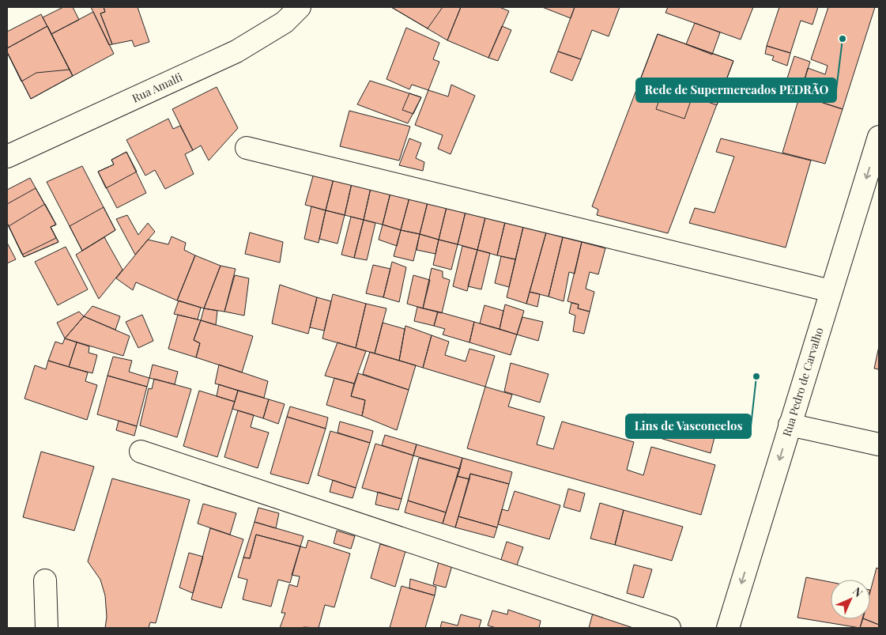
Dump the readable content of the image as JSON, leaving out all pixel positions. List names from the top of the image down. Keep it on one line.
{"streets":{"street":["Rua Amalfi","Rua Pedro de Carvalho"]},"one_way":["Rua Pedro de Carvalho"],"places":["Rede de Supermercados PEDRÃO","Lins de Vasconcelos"],"north":"top right"}
